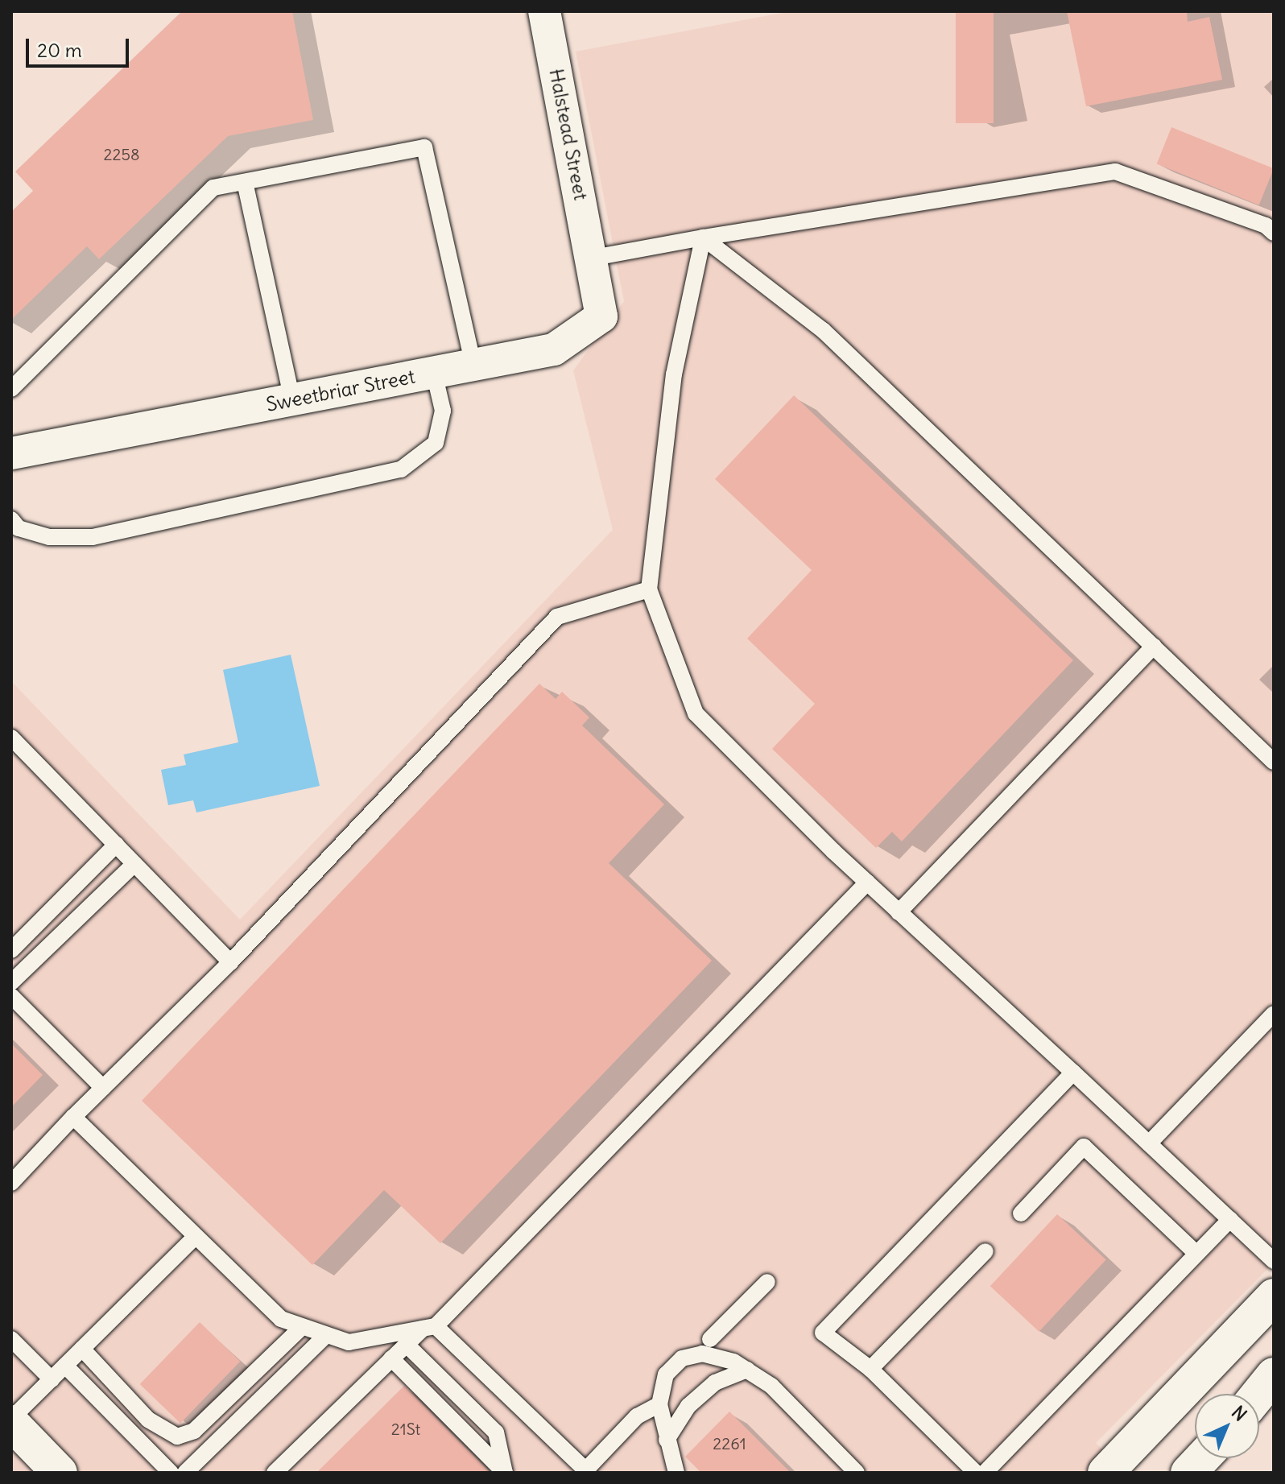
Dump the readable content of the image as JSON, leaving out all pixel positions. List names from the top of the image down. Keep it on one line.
{"streets":{"street":["Halstead Street","Sweetbriar Street"]},"crossings":[["Halstead Street","Sweetbriar Street"]],"house_numbers":["2258","21St","2261"],"scale_bar":"20 m","north":"top right"}
